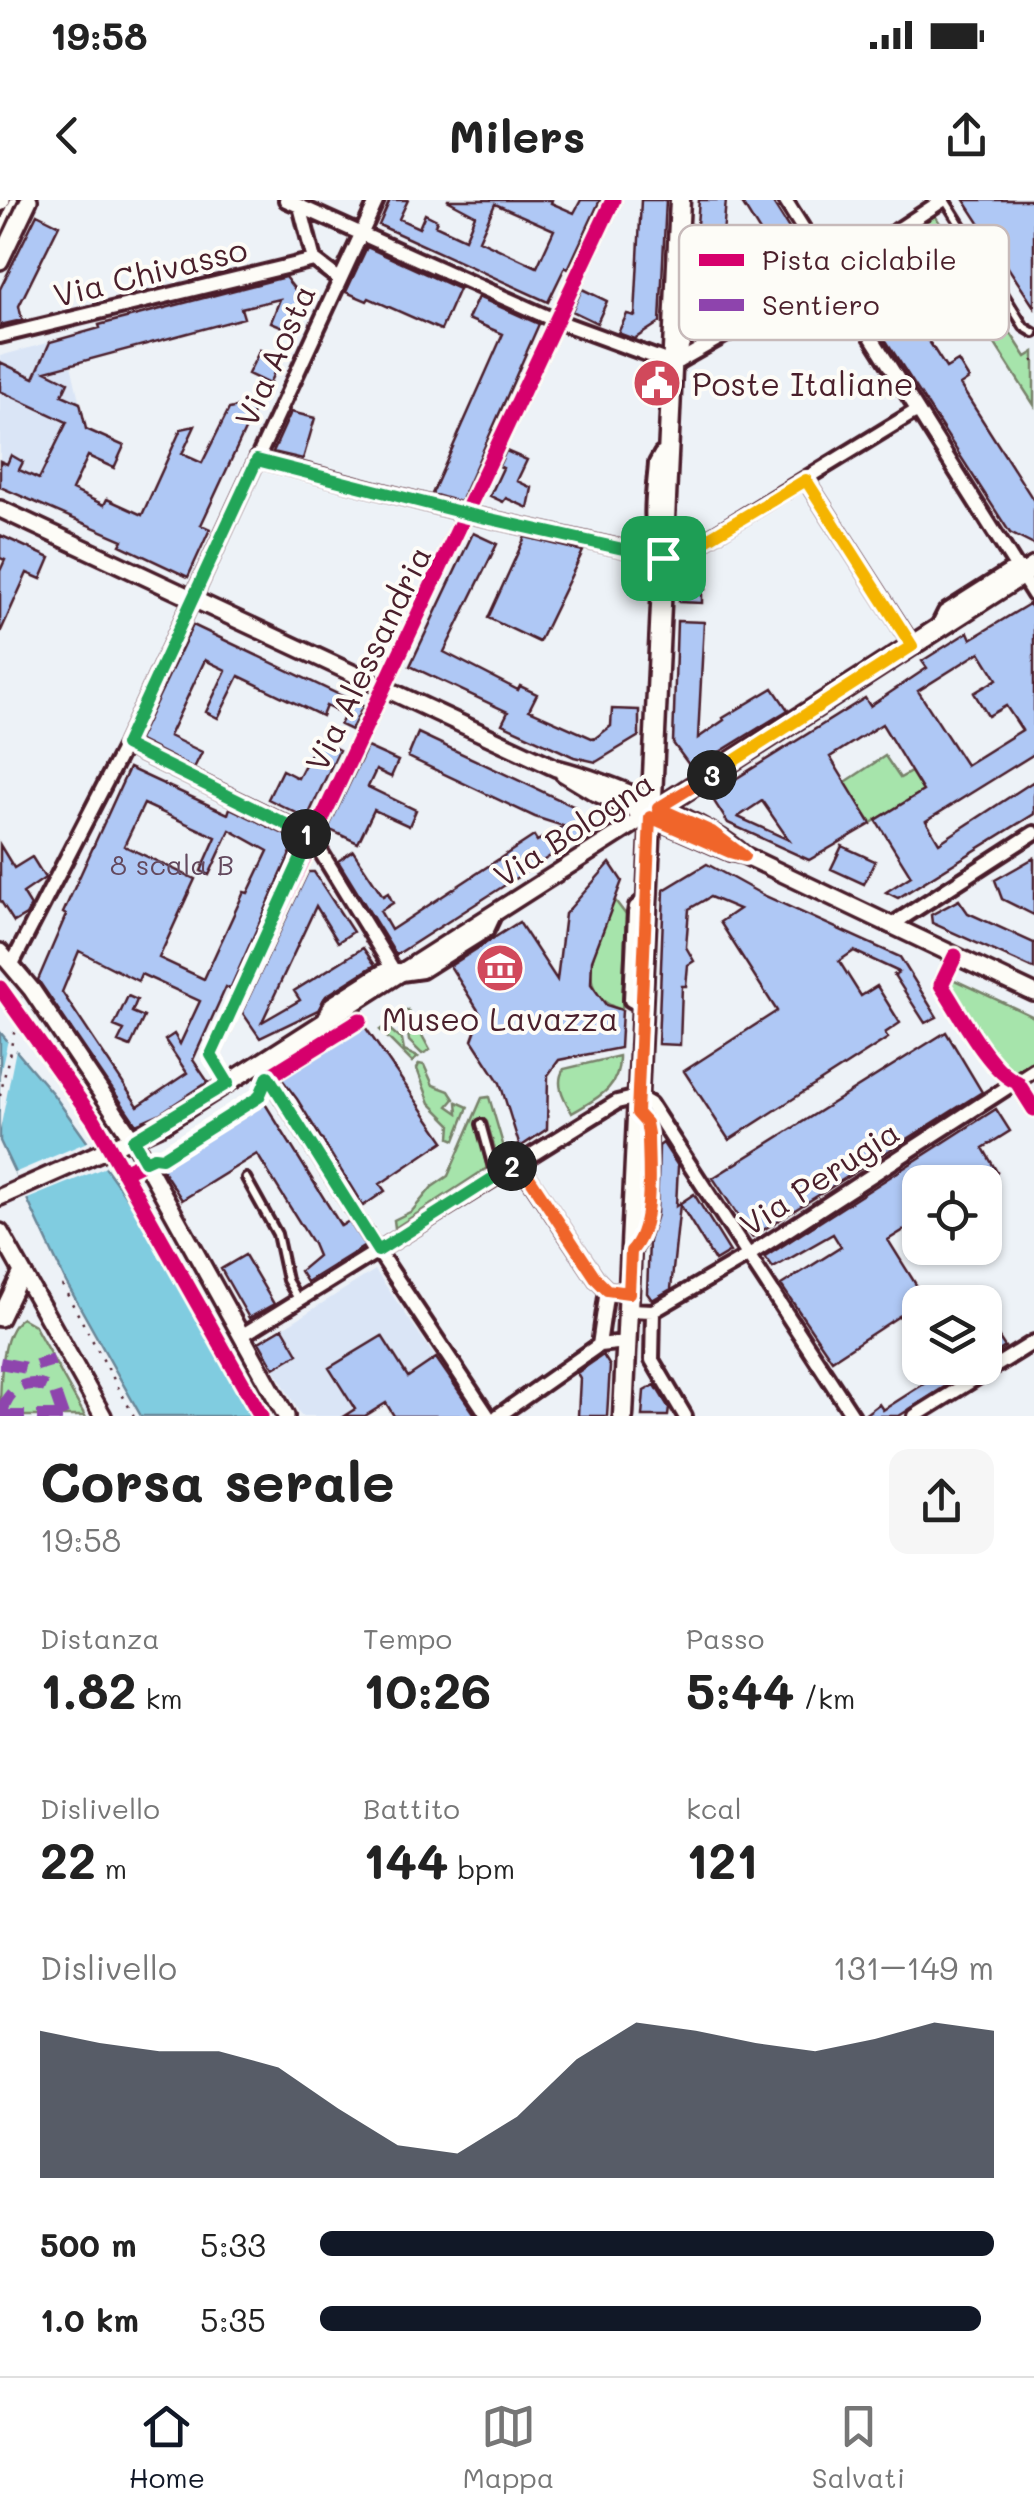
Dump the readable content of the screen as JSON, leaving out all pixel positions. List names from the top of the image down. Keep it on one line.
{"streets":{"main road":["Via Bologna"],"street":["Via Chivasso","Via Aosta","Via Alessandria","Via Perugia"]},"crossings":[["Via Alessandria","Via Bologna"]],"places":{"public building":["Poste Italiane"],"museum":["Museo Lavazza"]},"house_numbers":["8 scala B"],"legend":["Pista ciclabile","Sentiero"],"page":{"status":"19:58","header":"Milers","pins":["3","1","2"],"heading":["Corsa serale","19:58"],"stats":[["Distanza","1.82 km"],["Tempo","10:26"],["Passo","5:44 /km"],["Dislivello","22 m"],["Battito","144 bpm"],["kcal","121"]],"chart":["Dislivello","131–149 m"],"list":[{"name":"500 m","note":"5:33"},{"name":"1.0 km","note":"5:35"}],"tabs":["Home","Mappa","Salvati"]}}
